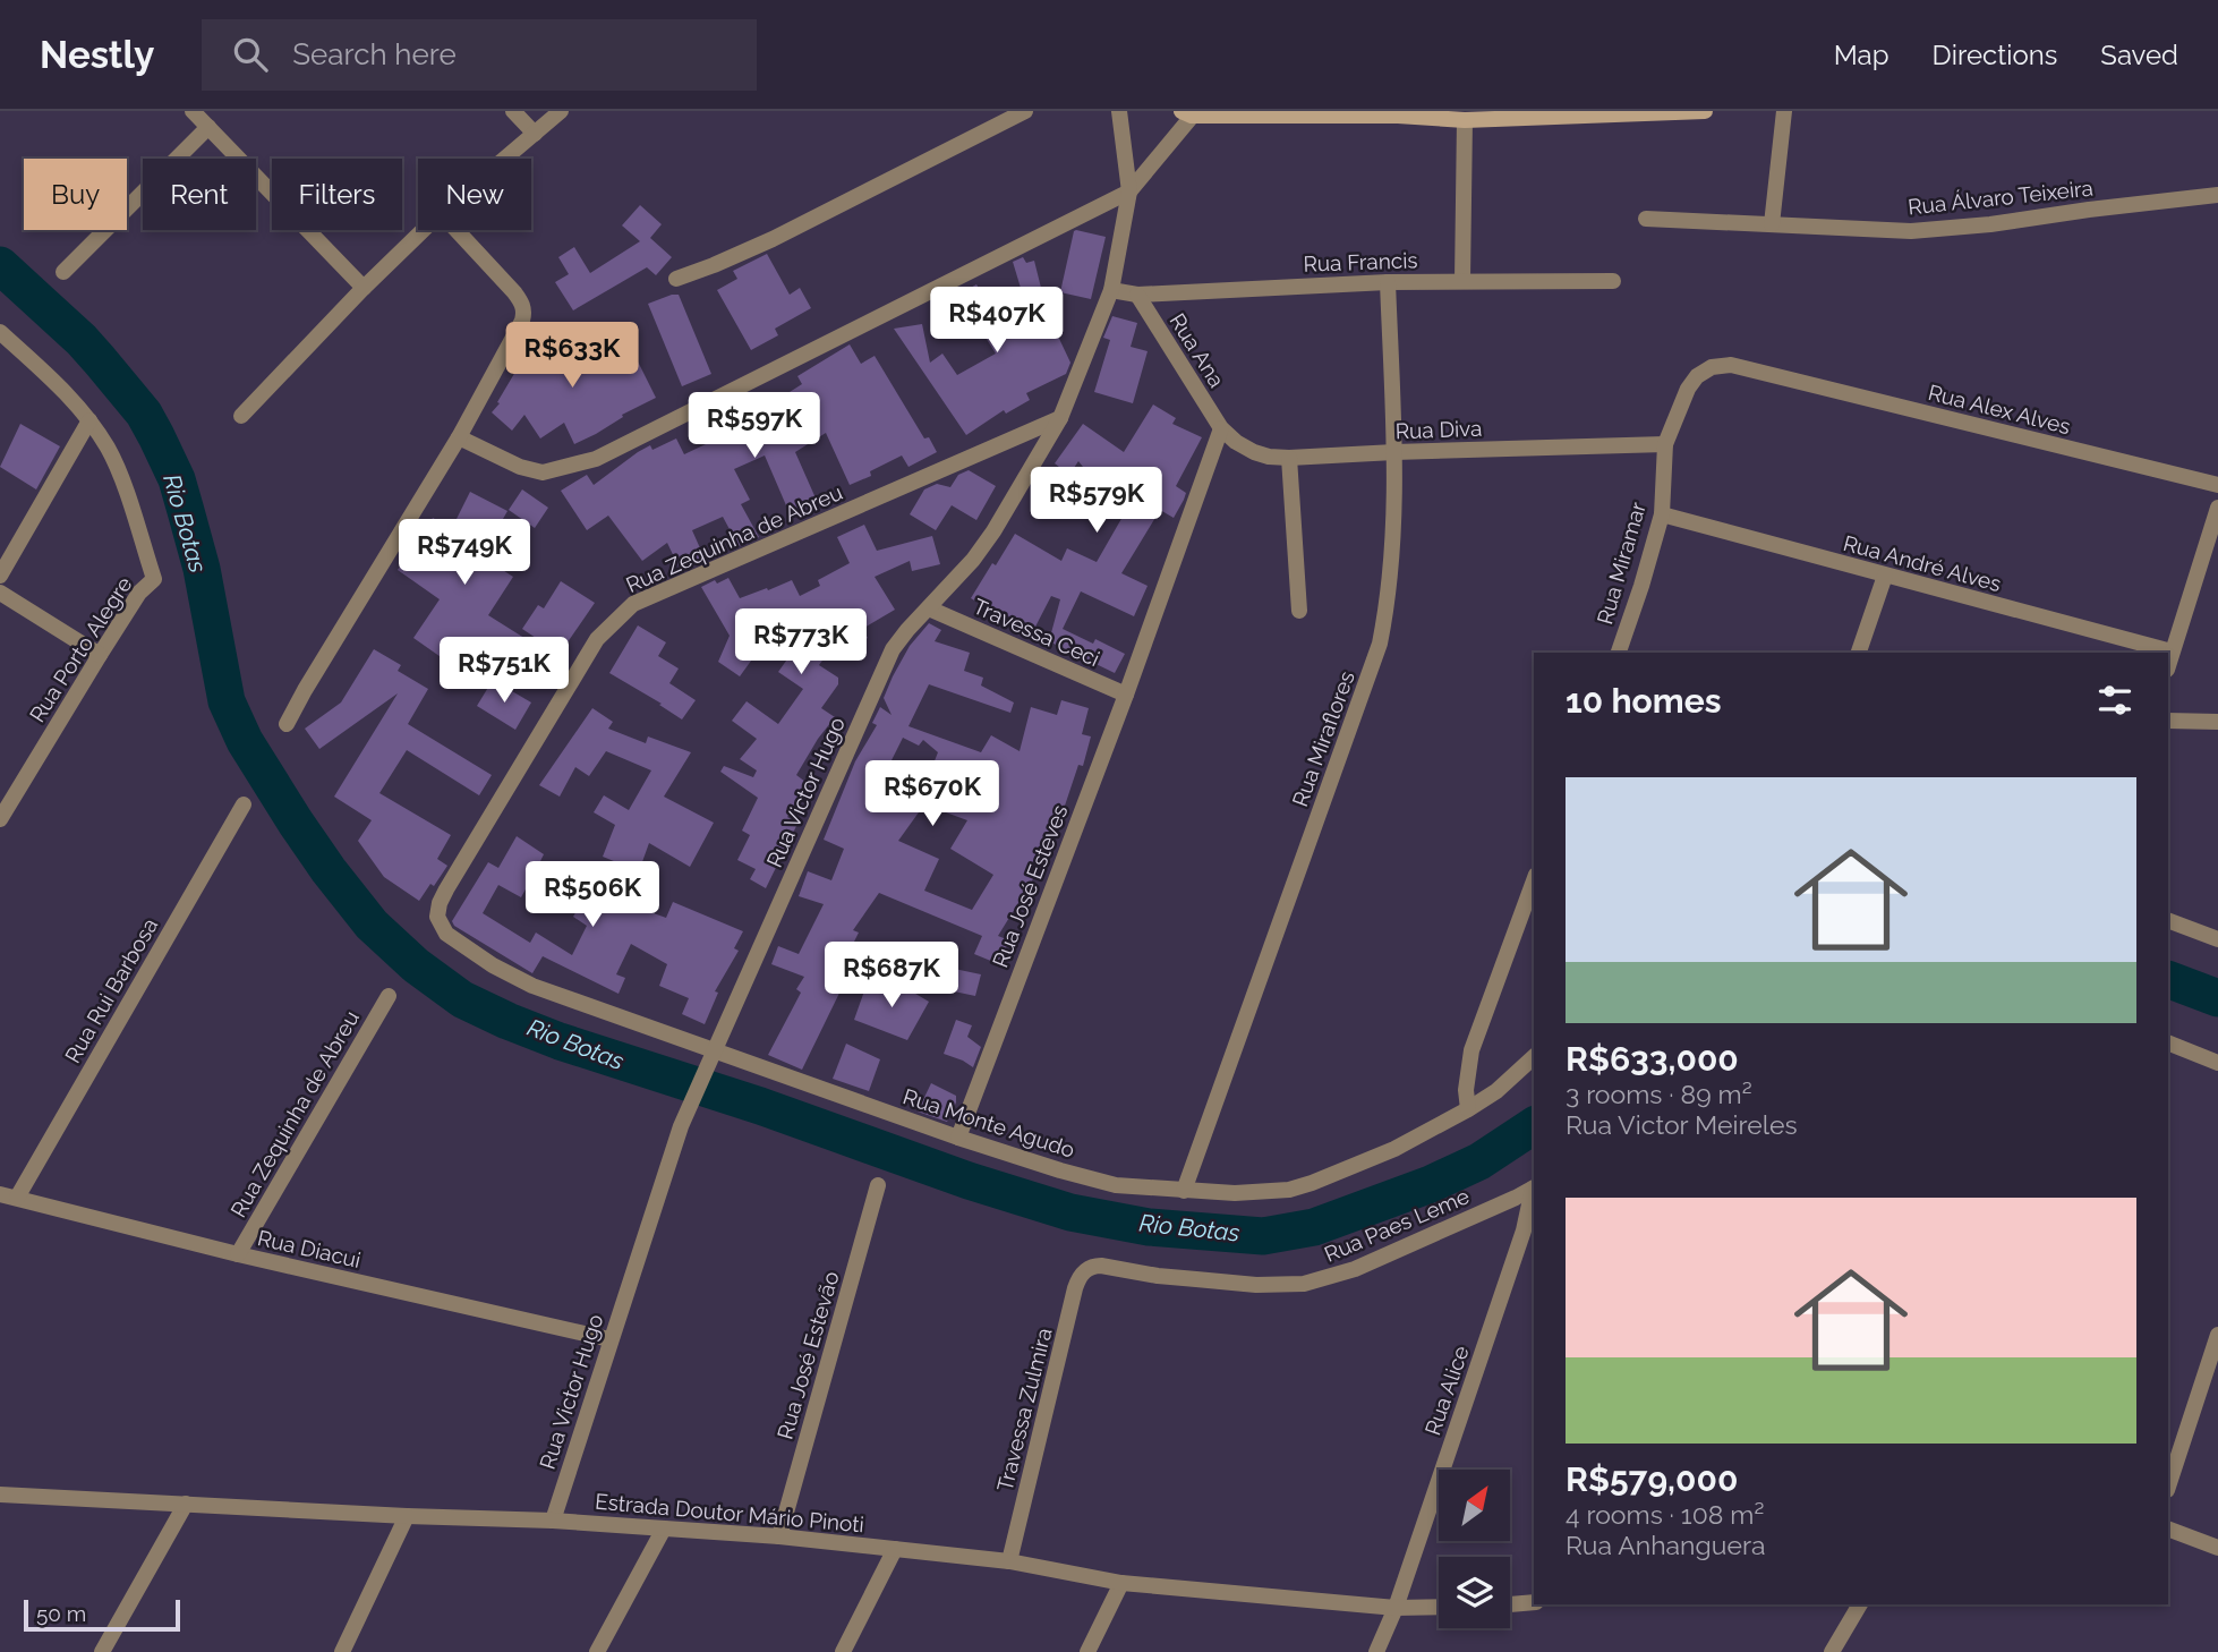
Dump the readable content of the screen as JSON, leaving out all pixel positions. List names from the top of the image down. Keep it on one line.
{"streets":{"street":["Rua Álvaro Teixeira","Rua Francis","Rua Ana","Rua Alex Alves","Rua Diva","Rua Zequinha de Abreu","Rua Miramar","Rua André Alves","Travessa Ceci","Rua Porto Alegre","Rua Miraflores","Rua Victor Hugo","Rua José Esteves","Rua Rui Barbosa","Rua Monte Agudo","Rua Paes Leme","Rua Diacui","Rua José Estevão","Rua Alice","Travessa Zulmira","Estrada Doutor Mário Pinoti"]},"crossings":[["Rua Francis","Rua Ana"],["Rua Francis","Rua Miraflores"],["Rua Francis","Rua Victor Hugo"],["Rua Ana","Rua Diva"],["Rua Ana","Rua José Esteves"],["Rua Alex Alves","Rua Miramar"],["Rua Diva","Rua Miramar"],["Rua Diva","Rua Miraflores"],["Rua Diva","Rua José Esteves"],["Rua Zequinha de Abreu","Rua Victor Hugo"],["Rua Zequinha de Abreu","Rua Monte Agudo"],["Rua Zequinha de Abreu","Rua Diacui"],["Rua Miramar","Rua André Alves"],["Travessa Ceci","Rua Victor Hugo"],["Travessa Ceci","Rua José Esteves"],["Rua Miraflores","Rua Monte Agudo"],["Rua Victor Hugo","Rua Monte Agudo"],["Rua Victor Hugo","Rua Diacui"],["Rua Victor Hugo","Estrada Doutor Mário Pinoti"],["Rua José Esteves","Rua Monte Agudo"],["Rua Rui Barbosa","Rua Diacui"],["Rua Paes Leme","Travessa Zulmira"],["Rua José Estevão","Estrada Doutor Mário Pinoti"],["Rua Alice","Estrada Doutor Mário Pinoti"],["Travessa Zulmira","Estrada Doutor Mário Pinoti"]],"water":["Rio Botas"],"scale_bar":"50 m","north":"top right","page":{"header":"Nestly","search":"Search here","nav":["Map","Directions","Saved"],"chip":["Buy","Rent","Filters","New"],"price":["R$407K","R$633K","R$597K","R$579K","R$749K","R$773K","R$751K","R$670K","R$506K","R$687K"],"heading":"10 homes","list":[{"name":"R$633,000","note":"3 rooms · 89 m² · Rua Victor Meireles"},{"name":"R$579,000","note":"4 rooms · 108 m² · Rua Anhanguera"}],"scale":"50 m"}}
